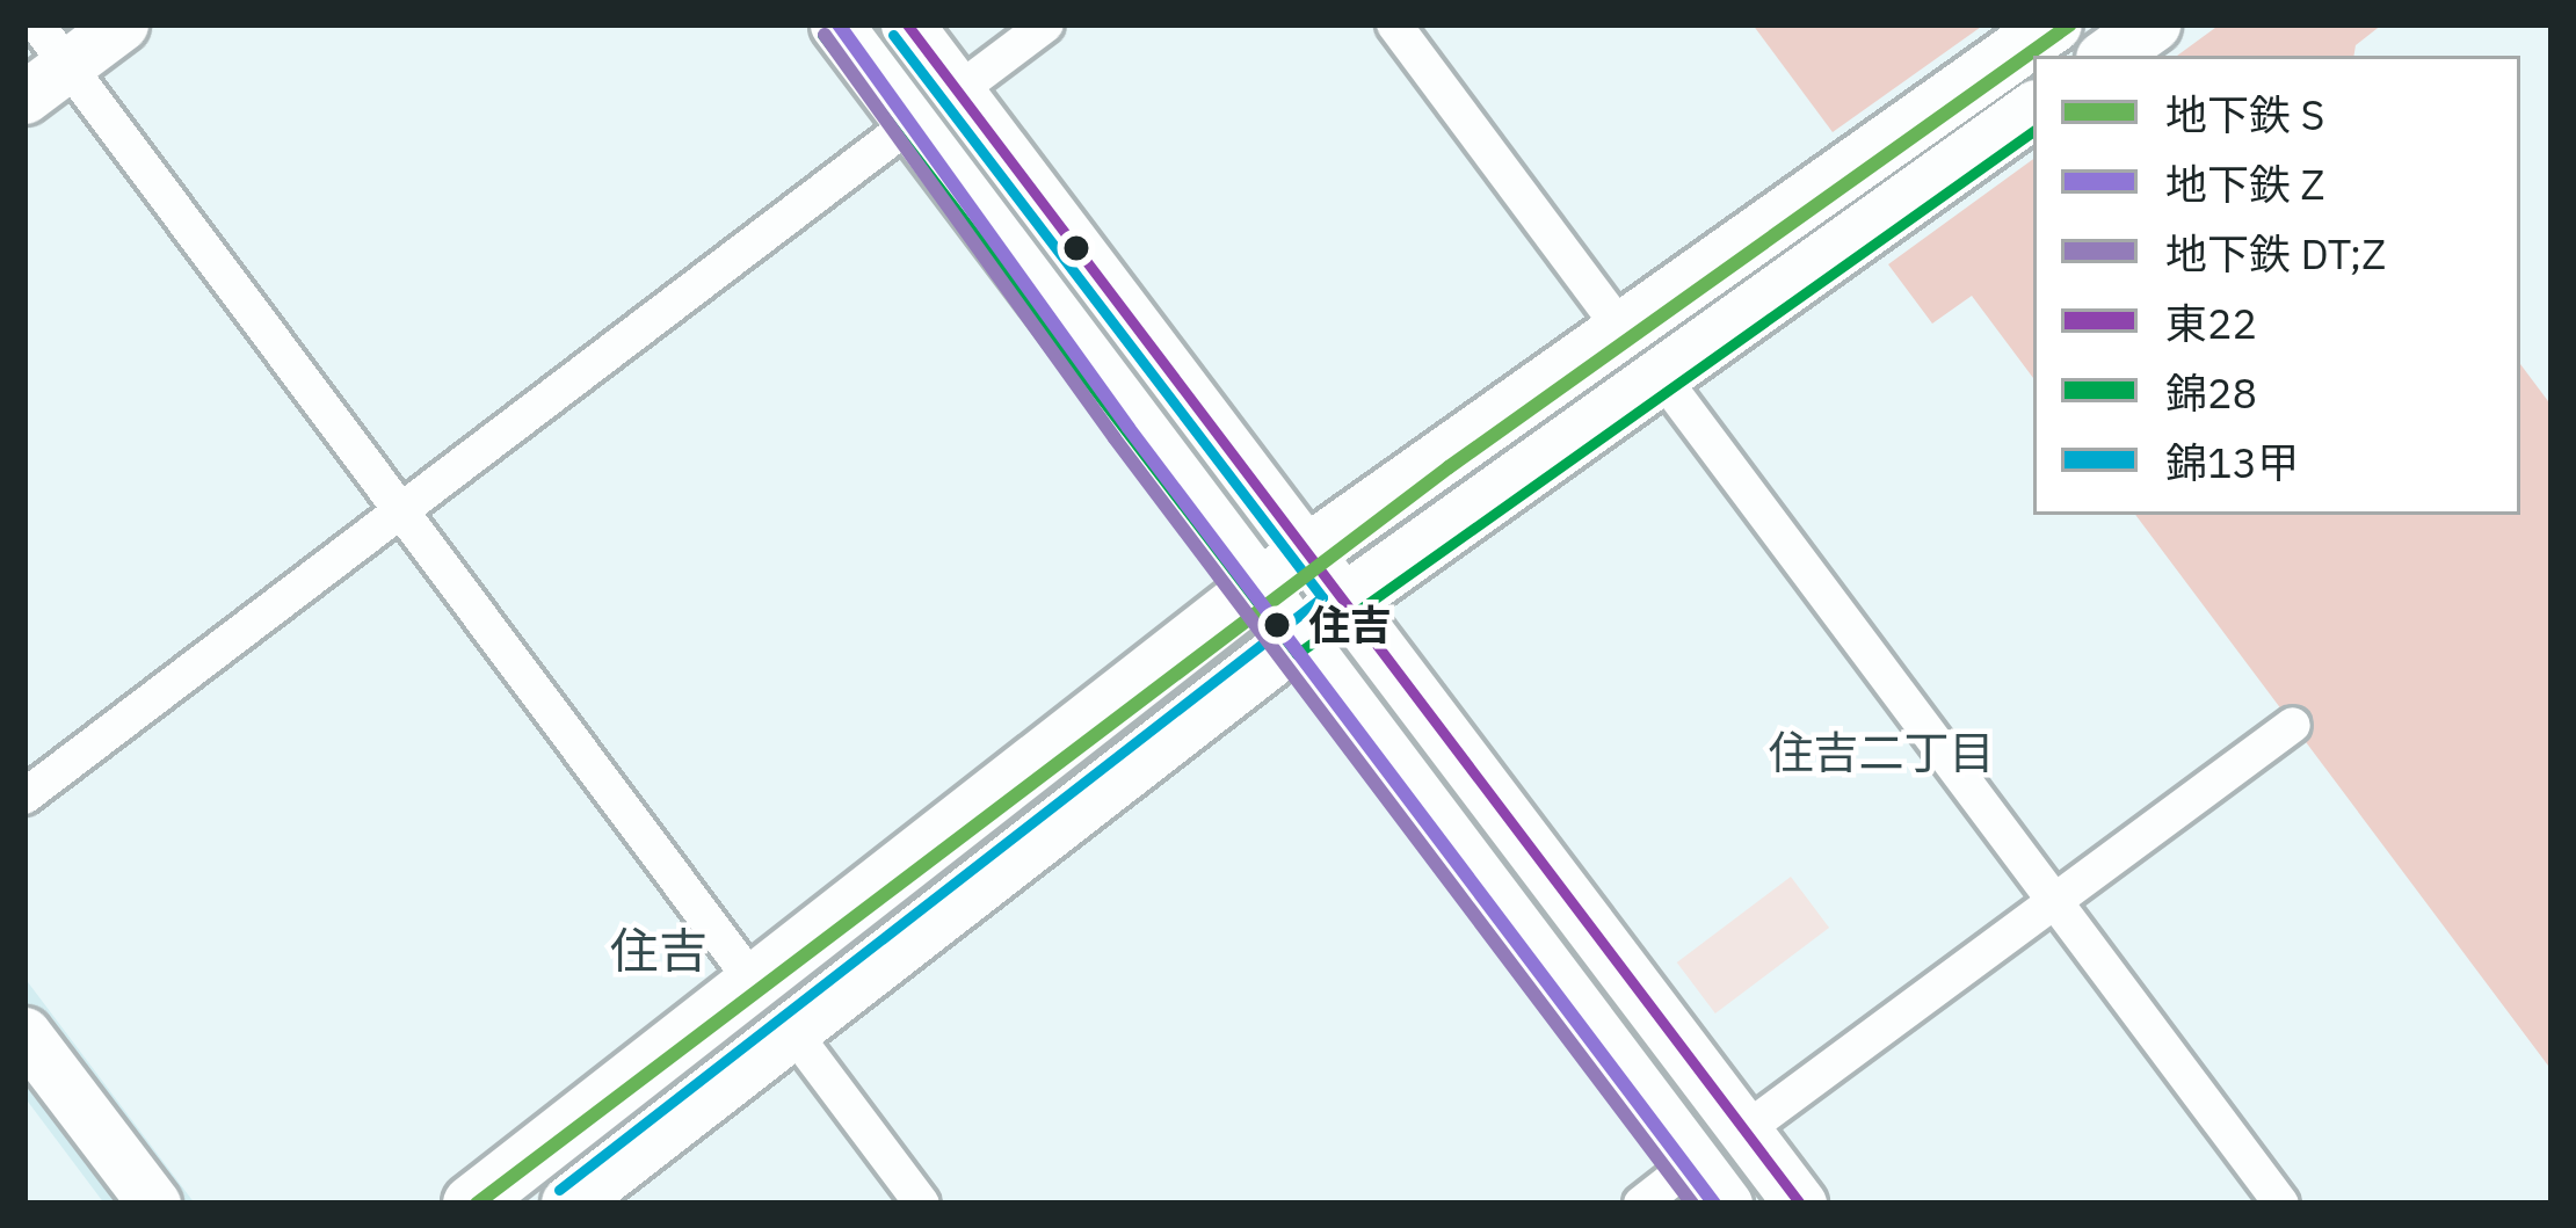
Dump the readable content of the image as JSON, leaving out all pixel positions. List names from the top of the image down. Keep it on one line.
{"districts":["住吉二丁目","住吉"],"places":["住吉"],"lines":["metro line S","metro line Z","transit line 東22","metro line DT;Z","transit line 錦28","transit line 錦13甲"],"legend":["地下鉄 S","地下鉄 Z","地下鉄 DT;Z","東22","錦28","錦13甲"]}
